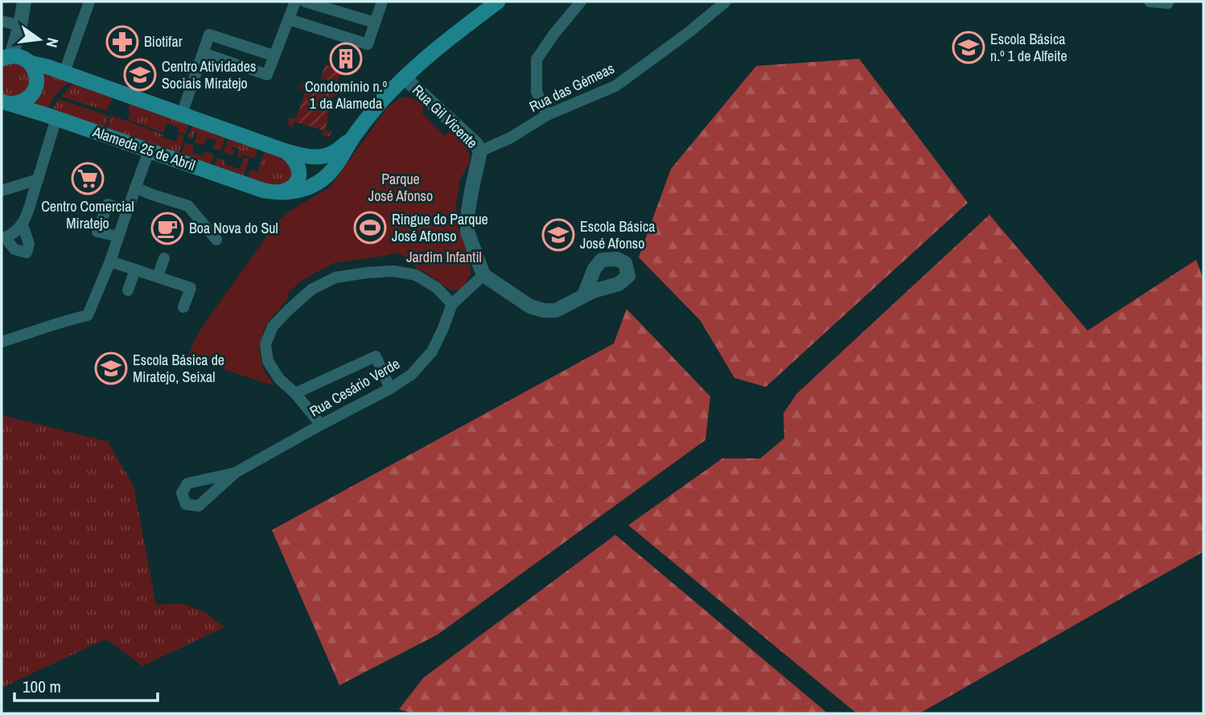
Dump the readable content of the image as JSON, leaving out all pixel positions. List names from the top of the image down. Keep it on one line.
{"streets":{"main road":["Alameda 25 de Abril"],"street":["Rua das Gémeas","Rua Gil Vicente","Rua Cesário Verde"]},"crossings":[["Rua das Gémeas","Rua Gil Vicente"],["Rua Gil Vicente","Rua Cesário Verde"]],"parks":["Parque José Afonso","Jardim Infantil"],"places":{"pharmacy":["Biotifar"],"school or university":["Escola Básica n.º 1 de Alfeite","Centro Atividades Sociais Miratejo","Escola Básica José Afonso","Escola Básica de Miratejo, Seixal"],"building":["Condomínio n.º 1 da Alameda"],"supermarket":["Centro Comercial Miratejo"],"sports":["Ringue do Parque José Afonso"],"cafe":["Boa Nova do Sul"]},"scale_bar":"100 m","north":"right"}
